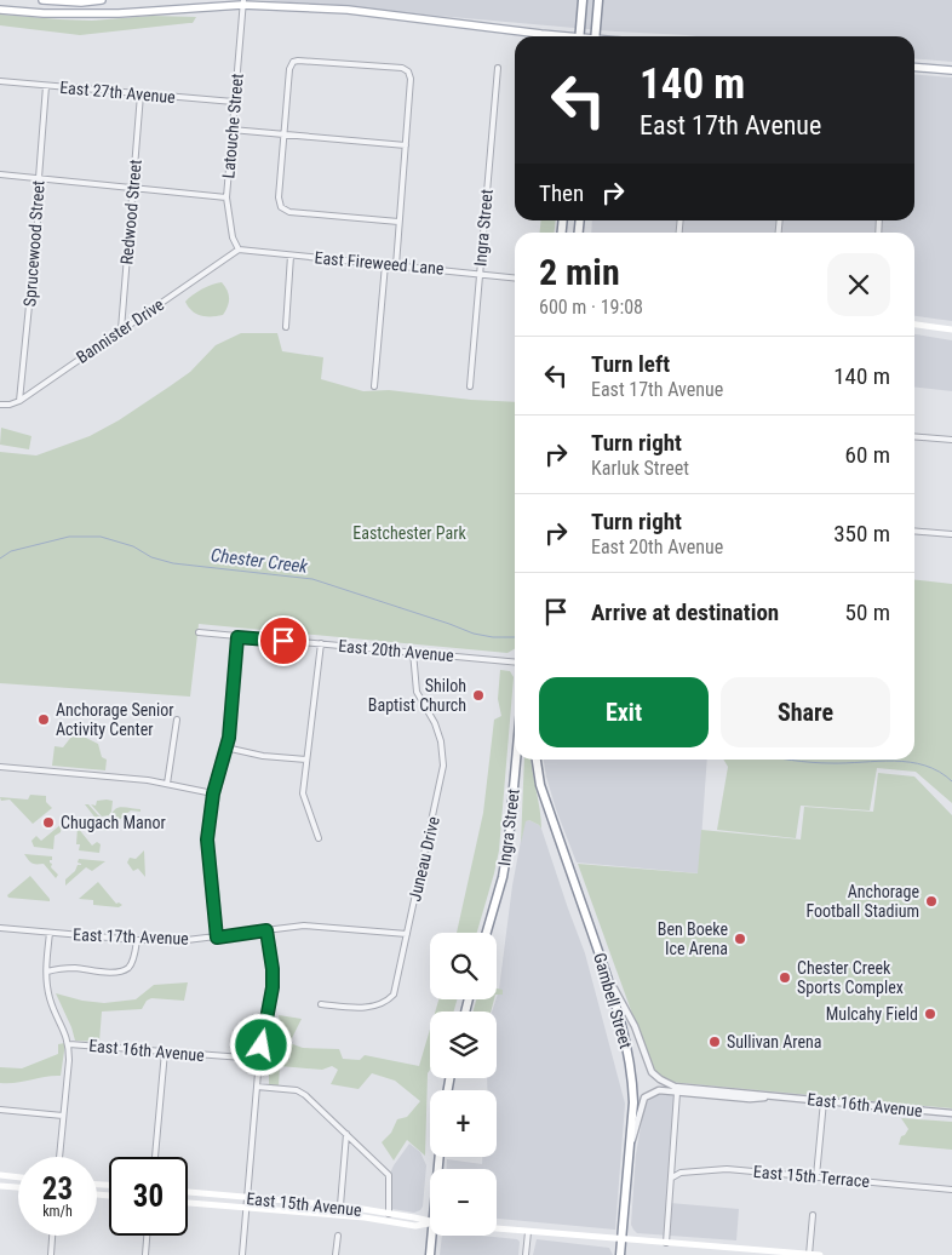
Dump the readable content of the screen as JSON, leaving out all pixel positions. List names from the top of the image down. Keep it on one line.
{"streets":{"highway":["Ingra Street","Gambell Street"],"main road":["East 15th Avenue"],"street":["East 27th Avenue","Latouche Street","Redwood Street","Sprucewood Street","East Fireweed Lane","Bannister Drive","East 20th Avenue","Juneau Drive","East 17th Avenue","East 16th Avenue","East 15th Terrace"]},"crossings":[["East 27th Avenue","Latouche Street"],["East 27th Avenue","Redwood Street"],["East 27th Avenue","Sprucewood Street"],["Latouche Street","East Fireweed Lane"],["Latouche Street","Bannister Drive"],["Redwood Street","Bannister Drive"],["Ingra Street","East Fireweed Lane"],["Sprucewood Street","Bannister Drive"],["East Fireweed Lane","Bannister Drive"],["East 20th Avenue","Juneau Drive"],["Juneau Drive","East 17th Avenue"],["Gambell Street","East 16th Avenue"]],"water":["Chester Creek"],"parks":["Eastchester Park"],"places":["Shiloh Baptist Church","Anchorage Senior Activity Center","Chugach Manor","Anchorage Football Stadium","Ben Boeke Ice Arena","Chester Creek Sports Complex","Mulcahy Field","Sullivan Arena"],"page":{"turn":["140 m","East 17th Avenue"],"then":"Then","heading":["2 min","600 m · 19:08"],"list":[{"name":"Turn left","note":"East 17th Avenue","value":"140 m"},{"name":"Turn right","note":"Karluk Street","value":"60 m"},{"name":"Turn right","note":"East 20th Avenue","value":"350 m"},{"name":"Arrive at destination","value":"50 m"}],"buttons":["Exit","Share"],"map_buttons":["+","−"],"speed":"23 km/h","limit":"30"}}
